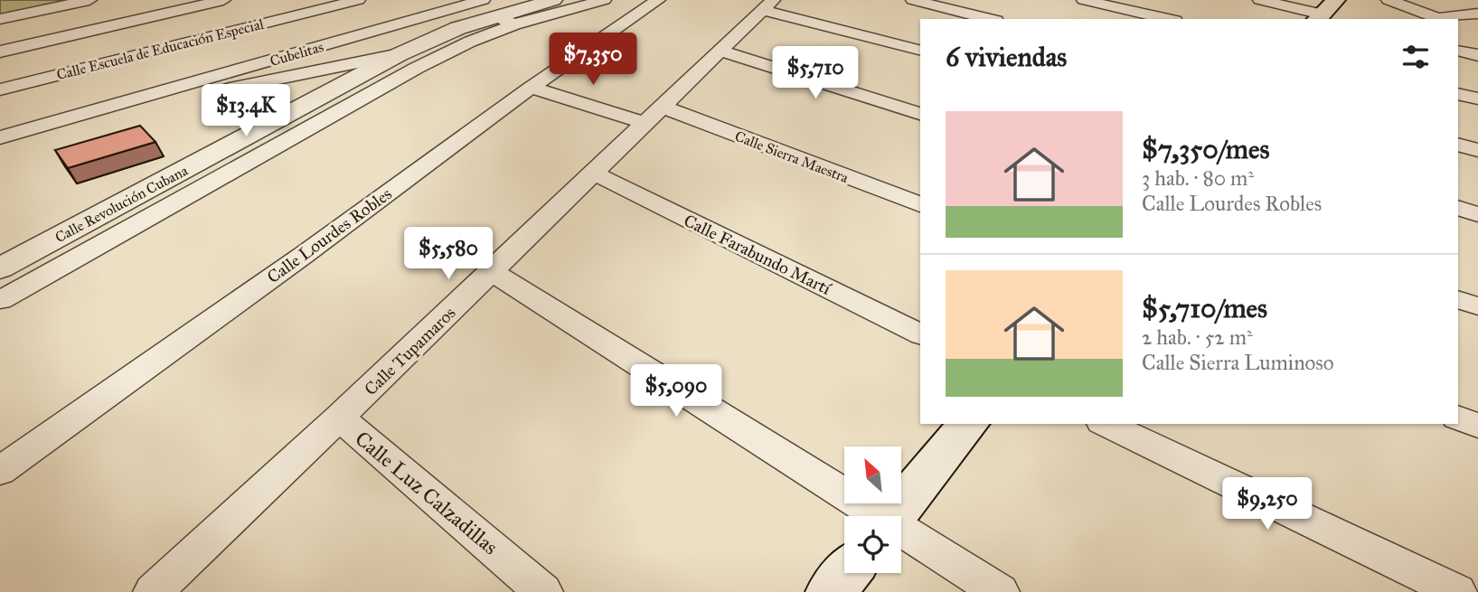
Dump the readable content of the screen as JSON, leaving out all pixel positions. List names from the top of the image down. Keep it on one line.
{"streets":{"street":["Calle Escuela de Educación Especial","Cubelitas","Calle Sierra Maestra","Calle Revolución Cubana","Calle Lourdes Robles","Calle Farabundo Martí","Calle Tupamaros","Calle Luz Calzadillas"]},"crossings":[["Cubelitas","Calle Revolución Cubana"],["Calle Sierra Maestra","Calle Lourdes Robles"],["Calle Sierra Maestra","Calle Tupamaros"],["Calle Farabundo Martí","Calle Tupamaros"],["Calle Tupamaros","Calle Luz Calzadillas"]],"north":"top left","page":{"heading":"6 viviendas","price":["$7,350","$5,710","$13.4K","$5,580","$5,090","$9,250"],"list":[{"name":"$7,350/mes","note":"3 hab. · 80 m² · Calle Lourdes Robles"},{"name":"$5,710/mes","note":"2 hab. · 52 m² · Calle Sierra Luminoso"}]}}
